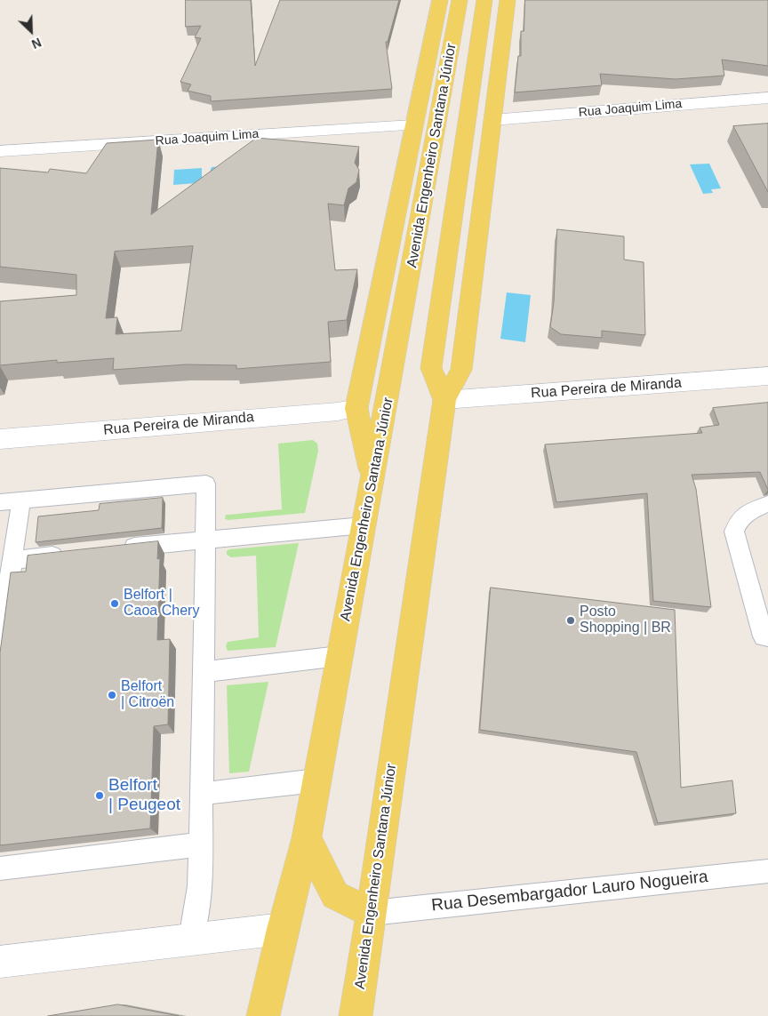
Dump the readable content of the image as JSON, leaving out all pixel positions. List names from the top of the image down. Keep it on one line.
{"streets":{"main road":["Avenida Engenheiro Santana Júnior"],"street":["Rua Joaquim Lima","Rua Pereira de Miranda"],"lane":["Rua Desembargador Lauro Nogueira"]},"crossings":[["Avenida Engenheiro Santana Júnior","Rua Pereira de Miranda"],["Avenida Engenheiro Santana Júnior","Rua Desembargador Lauro Nogueira"]],"places":["Belfort | Caoa Chery","Posto Shopping | BR","Belfort | Citroën","Belfort | Peugeot"],"north":"bottom right"}
